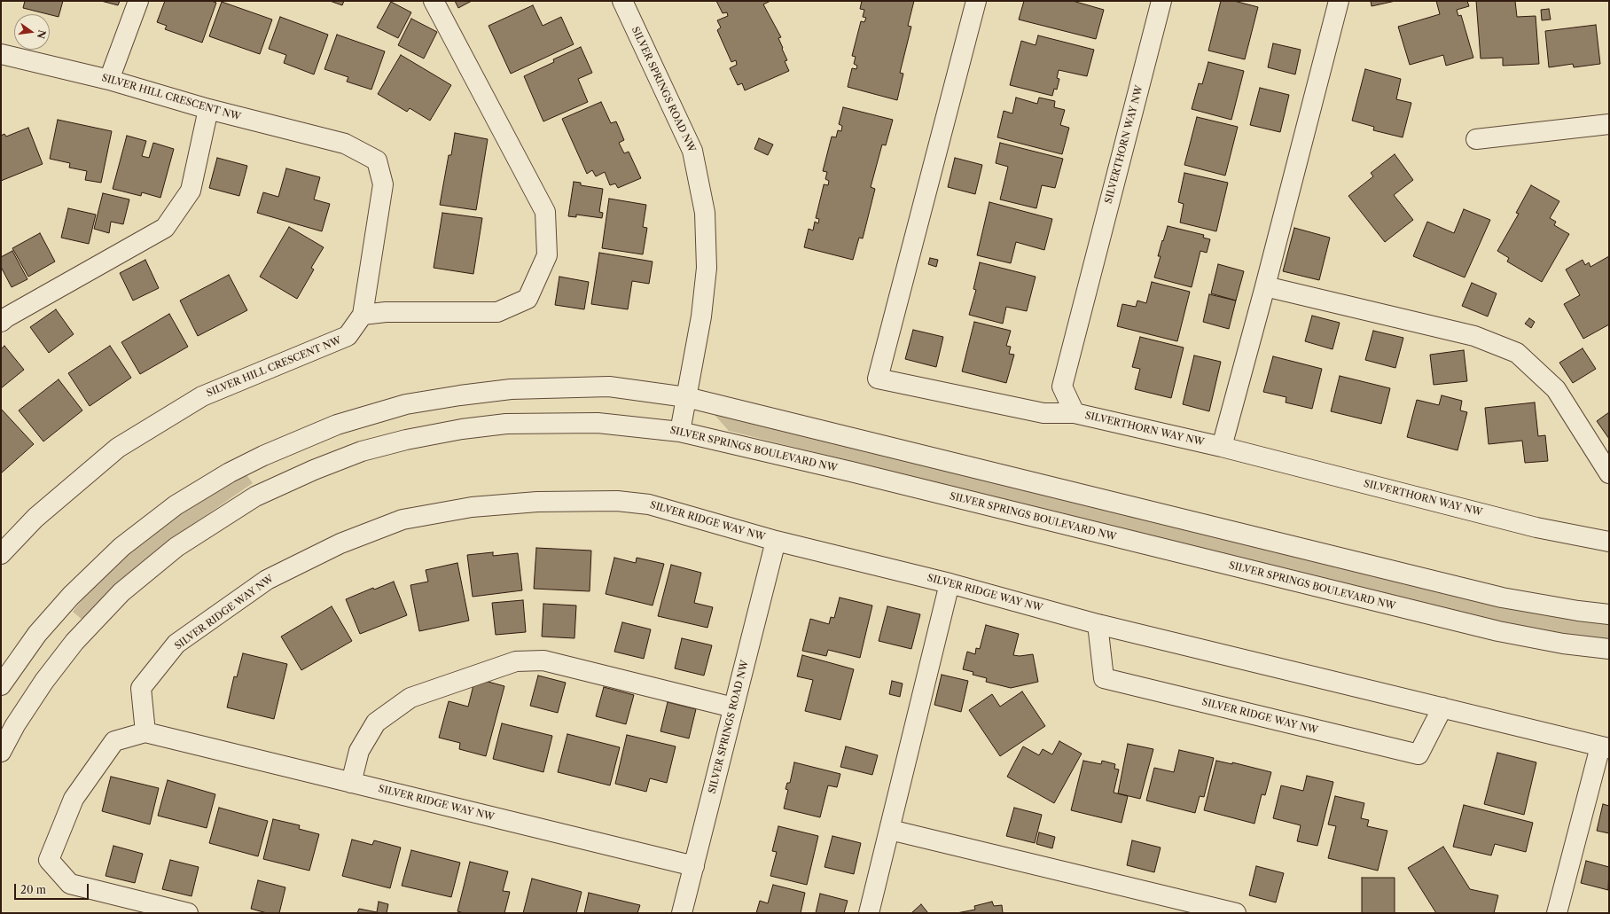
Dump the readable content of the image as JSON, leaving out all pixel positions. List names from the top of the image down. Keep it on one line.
{"streets":{"street":["SILVER SPRINGS ROAD NW","SILVER HILL CRESCENT NW","SILVERTHORN WAY NW","SILVER SPRINGS BOULEVARD NW","SILVER RIDGE WAY NW"]},"crossings":[["SILVER SPRINGS ROAD NW","SILVER SPRINGS BOULEVARD NW"],["SILVER SPRINGS ROAD NW","SILVER RIDGE WAY NW"]],"scale_bar":"20 m","north":"right"}
